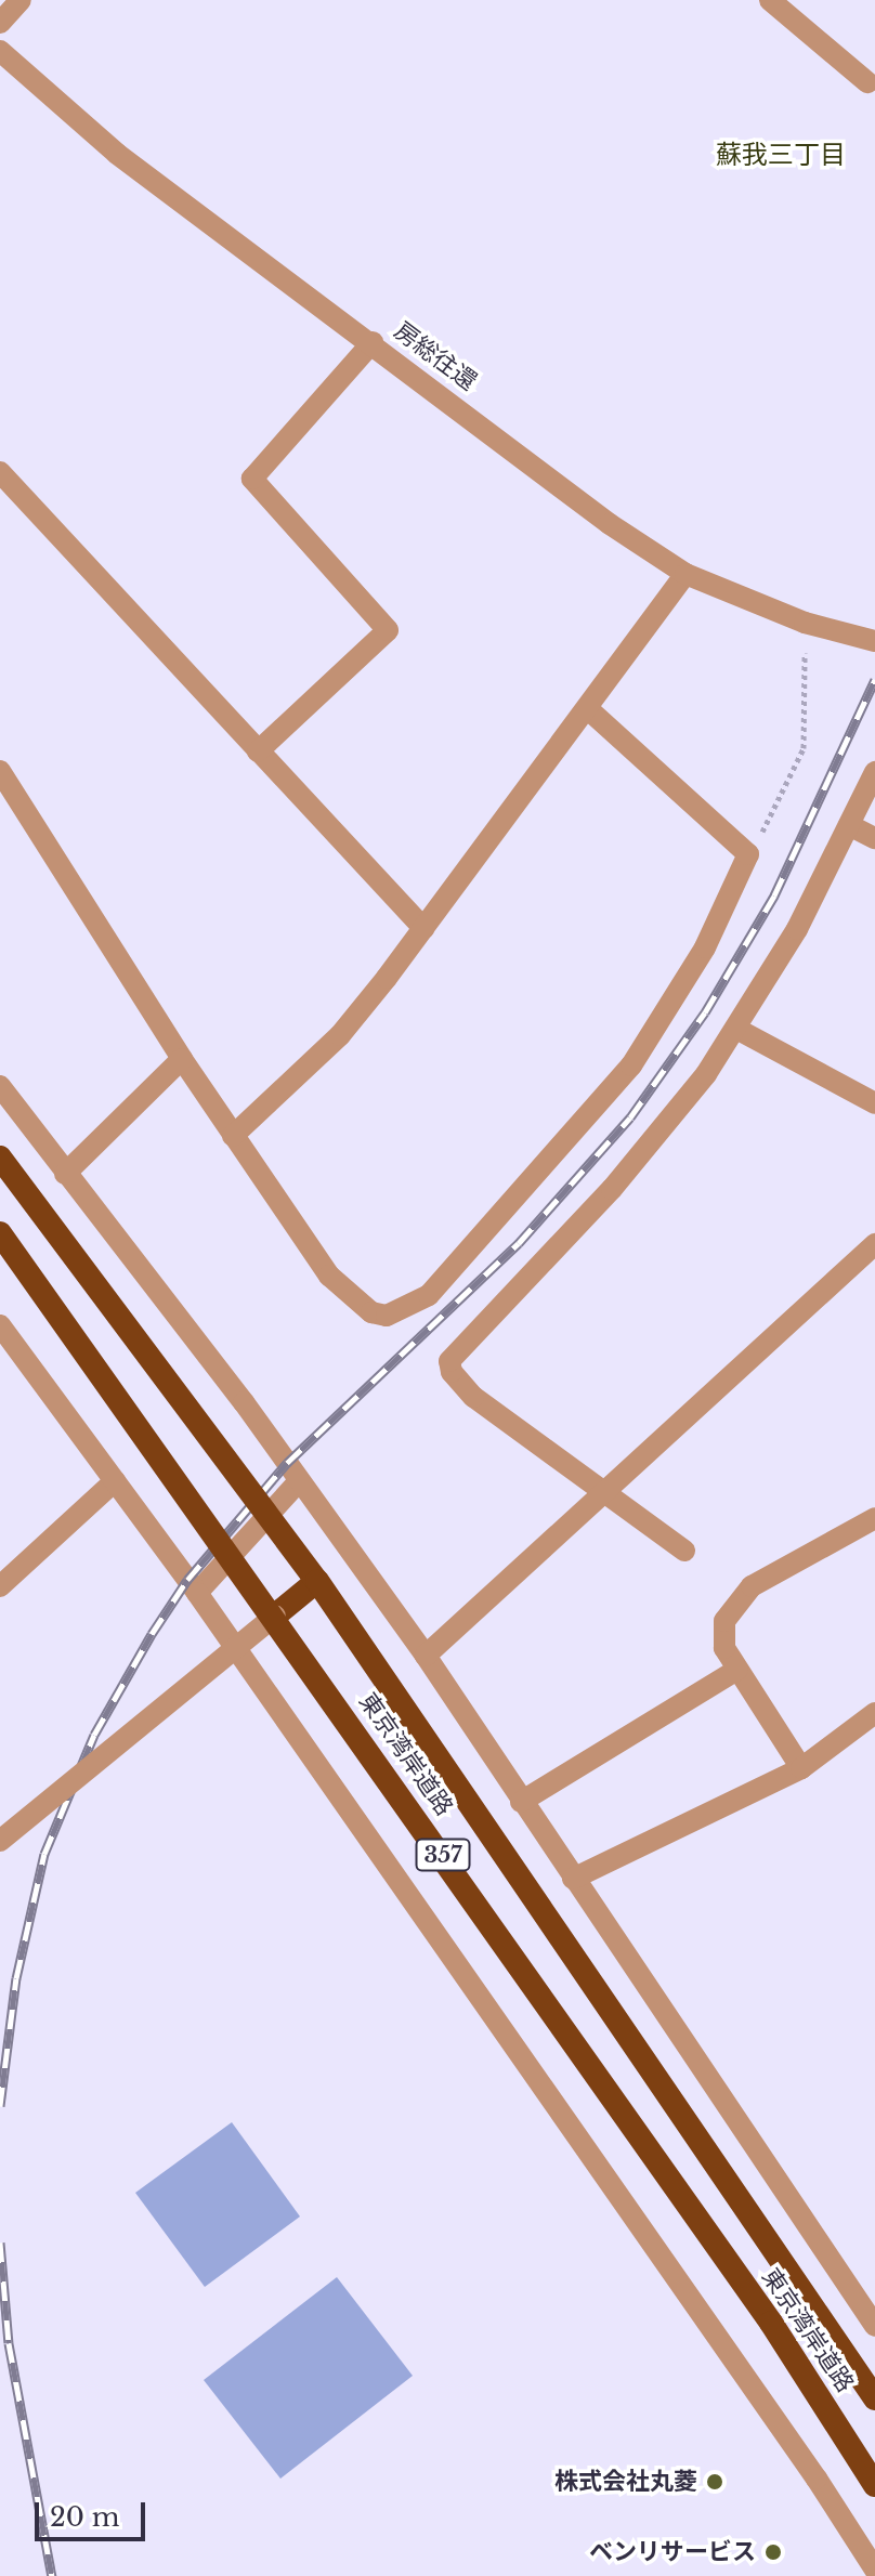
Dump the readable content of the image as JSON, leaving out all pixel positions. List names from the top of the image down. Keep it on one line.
{"streets":{"highway":["東京湾岸道路","357"],"street":["房総往還"]},"districts":["蘇我三丁目"],"places":["株式会社丸菱","ベンリサービス"],"scale_bar":"20 m"}
